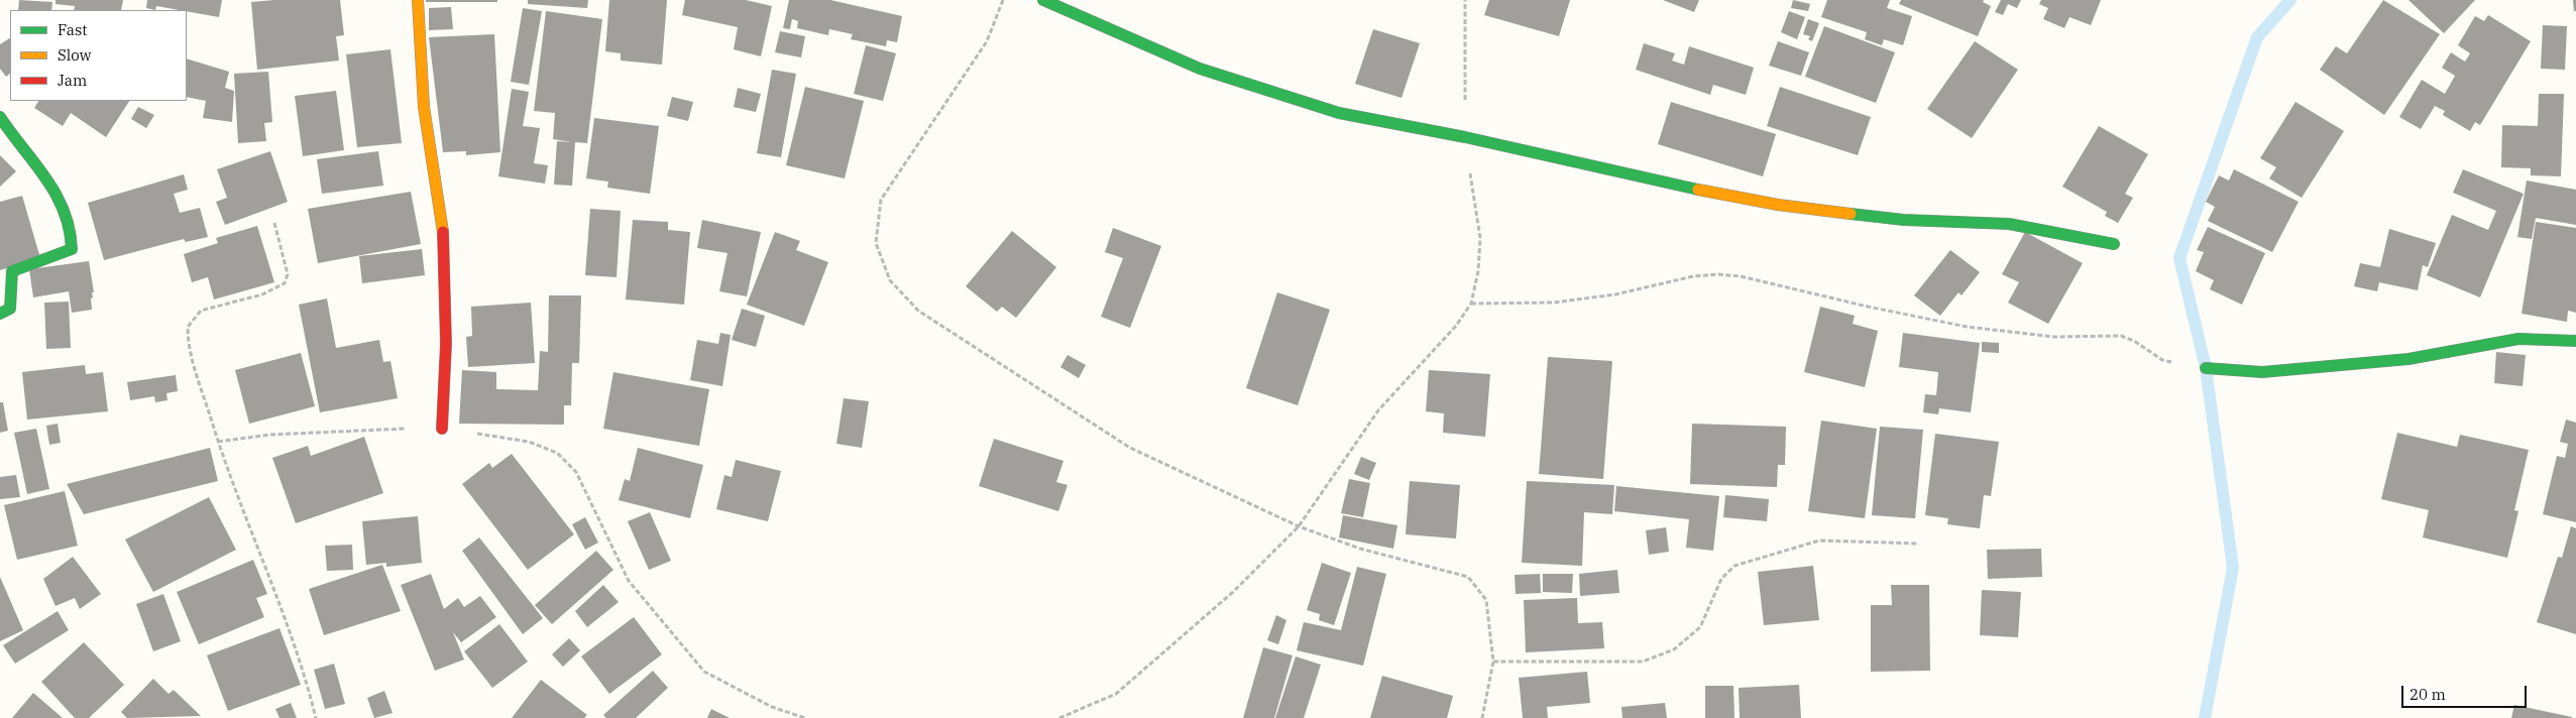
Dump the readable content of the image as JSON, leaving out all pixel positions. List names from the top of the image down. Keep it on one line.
{"legend":["Fast","Slow","Jam"],"scale_bar":"20 m"}
